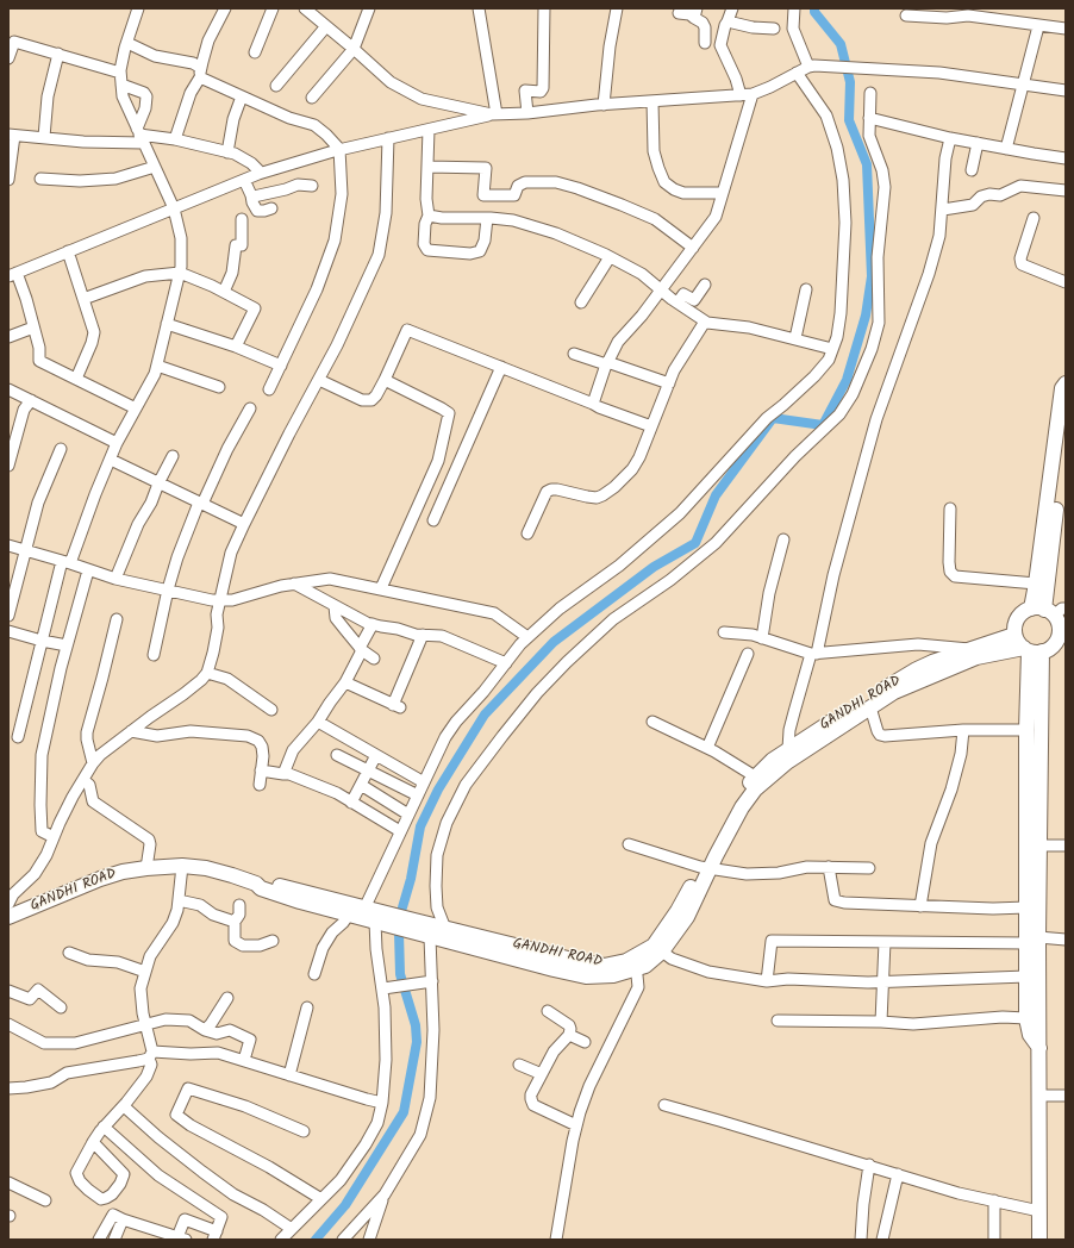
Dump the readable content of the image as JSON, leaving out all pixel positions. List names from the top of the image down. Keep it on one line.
{"streets":{"main road":["GANDHI ROAD"]}}
